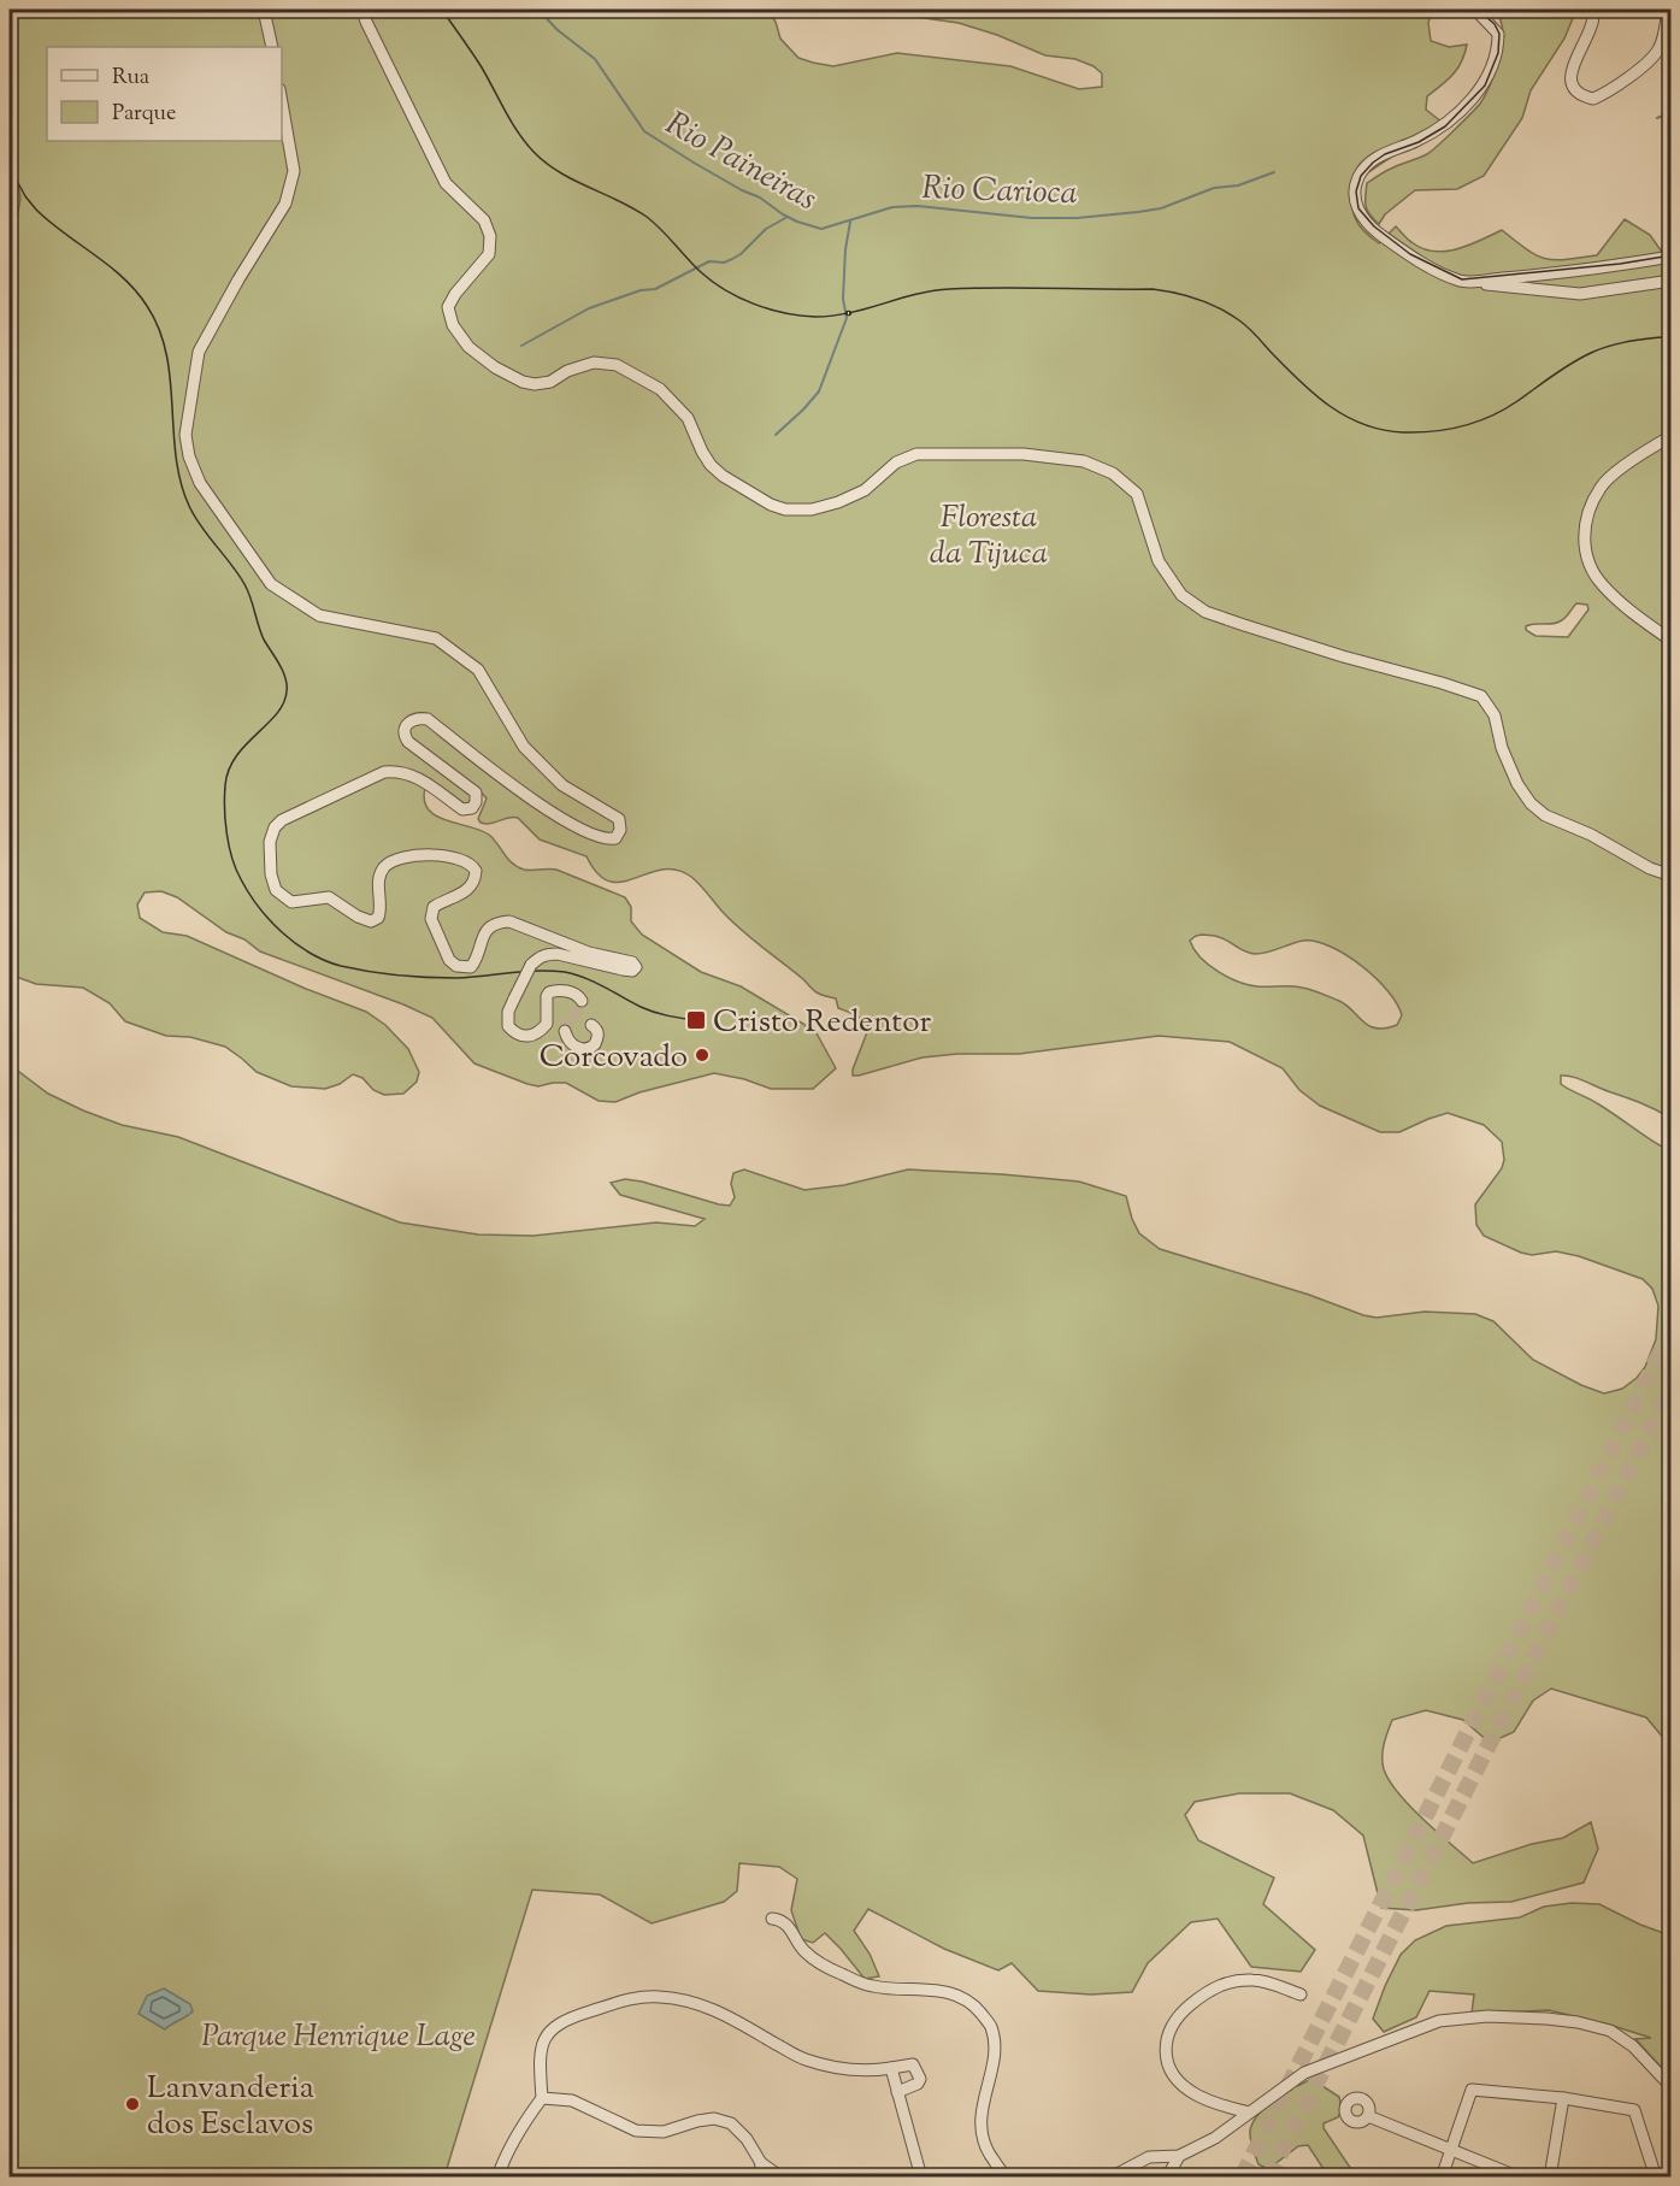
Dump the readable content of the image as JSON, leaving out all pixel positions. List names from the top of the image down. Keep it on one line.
{"water":["Rio Paineiras","Rio Carioca"],"parks":["Floresta da Tijuca","Parque Henrique Lage"],"places":{"transit":["Cristo Redentor"],"other":["Corcovado","Lanvanderia dos Esclavos"]},"legend":["Rua","Parque"]}
